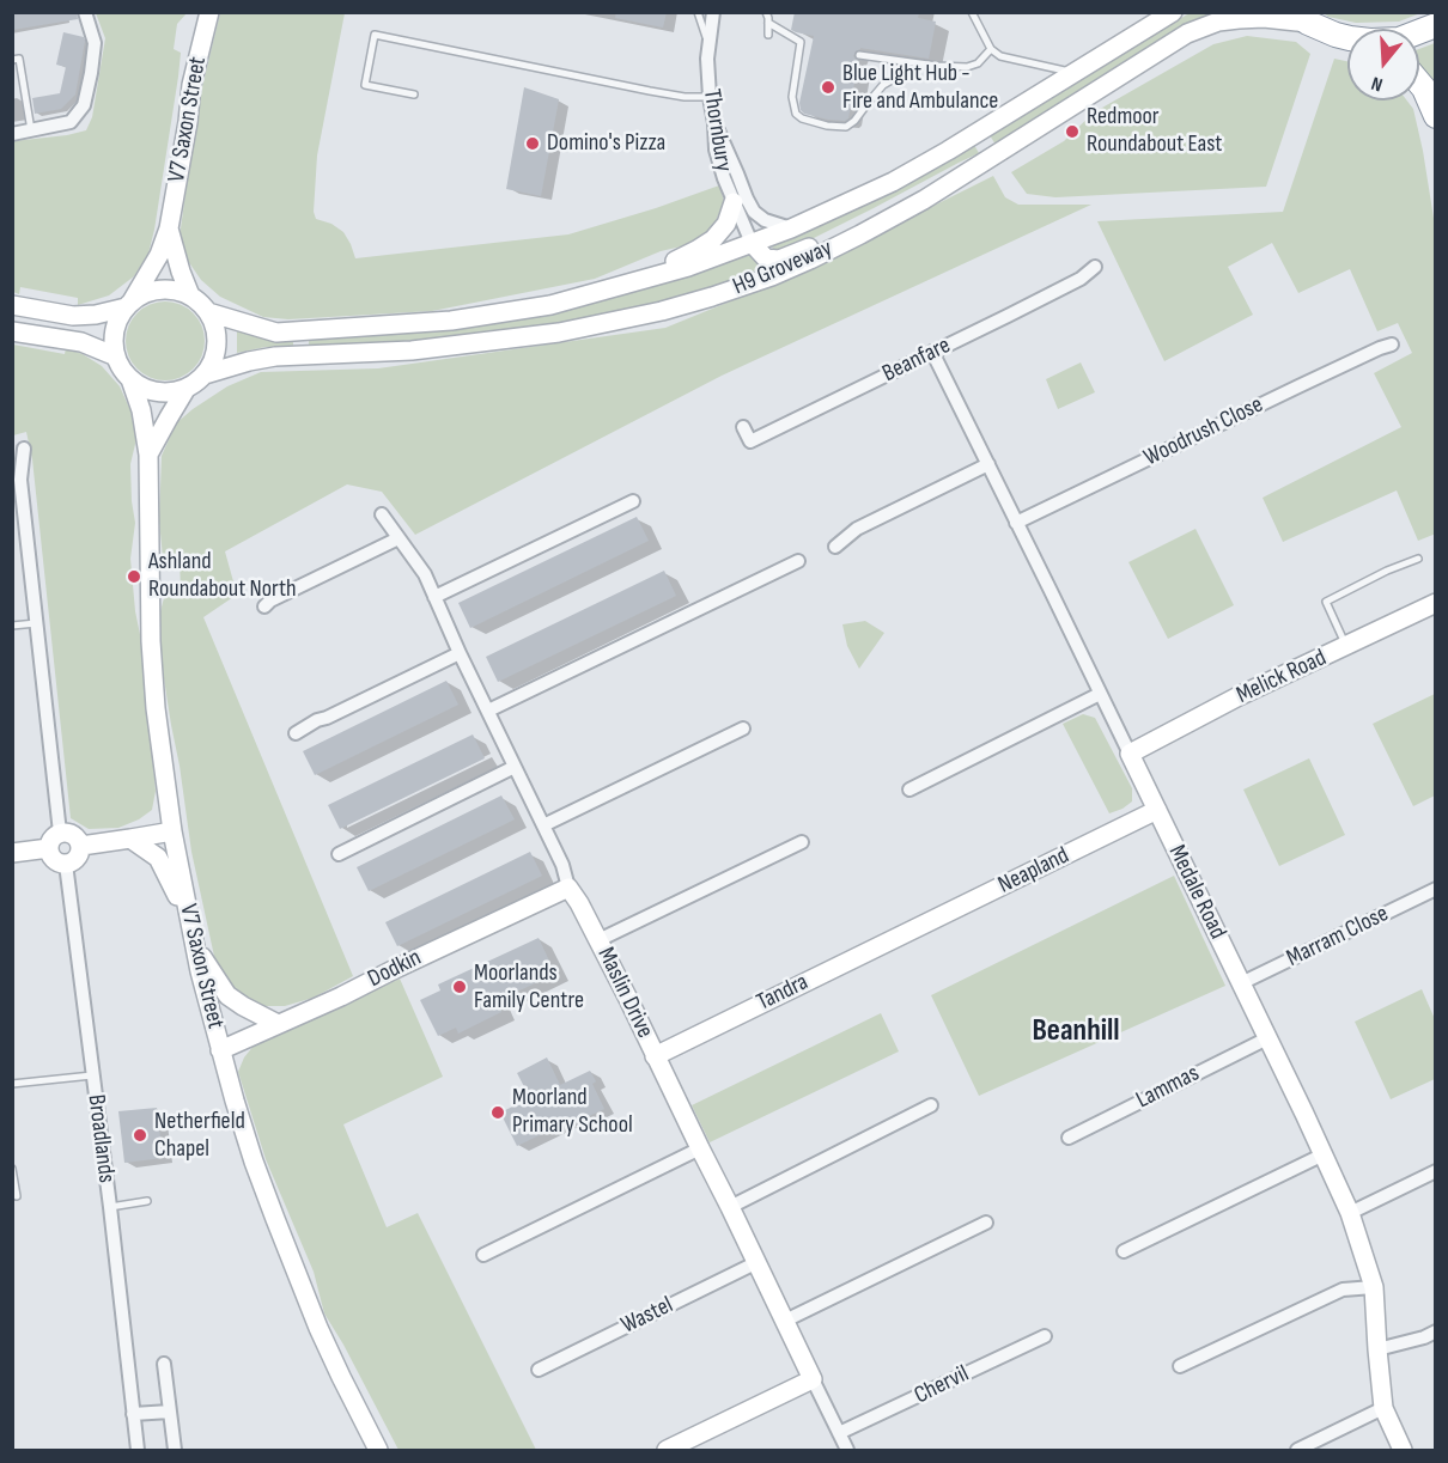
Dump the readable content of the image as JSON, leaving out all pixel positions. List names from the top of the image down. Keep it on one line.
{"streets":{"street":["V7 Saxon Street","Thornbury","H9 Groveway","Beanfare","Woodrush Close","Melick Road","Neapland","Medale Road","Marram Close","Dodkin","Maslin Drive","Tandra","Lammas","Broadlands","Wastel","Chervil"]},"crossings":[["V7 Saxon Street","H9 Groveway"],["V7 Saxon Street","Dodkin"],["Thornbury","H9 Groveway"],["Beanfare","Medale Road"],["Woodrush Close","Medale Road"],["Melick Road","Medale Road"],["Neapland","Medale Road"],["Neapland","Tandra"],["Medale Road","Marram Close"],["Medale Road","Lammas"],["Dodkin","Maslin Drive"],["Maslin Drive","Tandra"],["Maslin Drive","Wastel"],["Maslin Drive","Chervil"]],"districts":["Beanhill"],"places":["Blue Light Hub - Fire and Ambulance","Redmoor Roundabout East","Domino's Pizza","Ashland Roundabout North","Moorlands Family Centre","Moorland Primary School","Netherfield Chapel"],"north":"bottom"}
